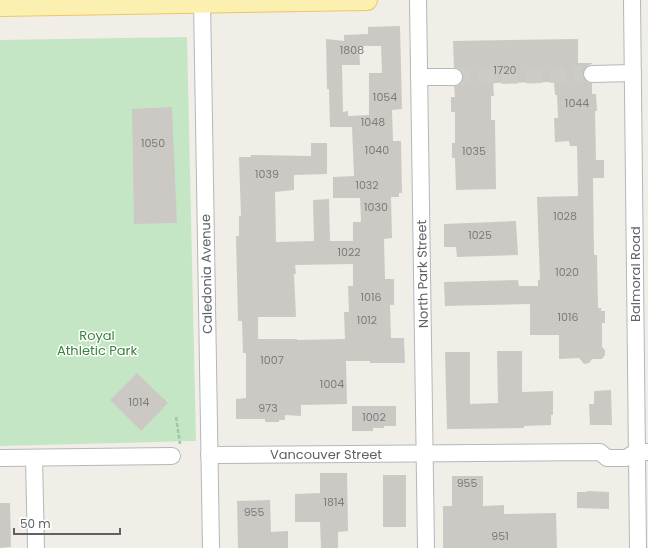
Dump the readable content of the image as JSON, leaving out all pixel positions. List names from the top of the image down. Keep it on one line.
{"streets":{"street":["Caledonia Avenue","North Park Street","Balmoral Road","Vancouver Street"]},"crossings":[["Caledonia Avenue","Vancouver Street"],["North Park Street","Vancouver Street"],["Balmoral Road","Vancouver Street"]],"parks":["Royal Athletic Park"],"house_numbers":["1808","1720","1054","1044","1048","1050","1040","1035","1039","1032","1030","1028","1025","1022","1020","1016","1016","1012","1007","1004","1014","973","1002","955","1814","955","951"],"scale_bar":"50 m"}
